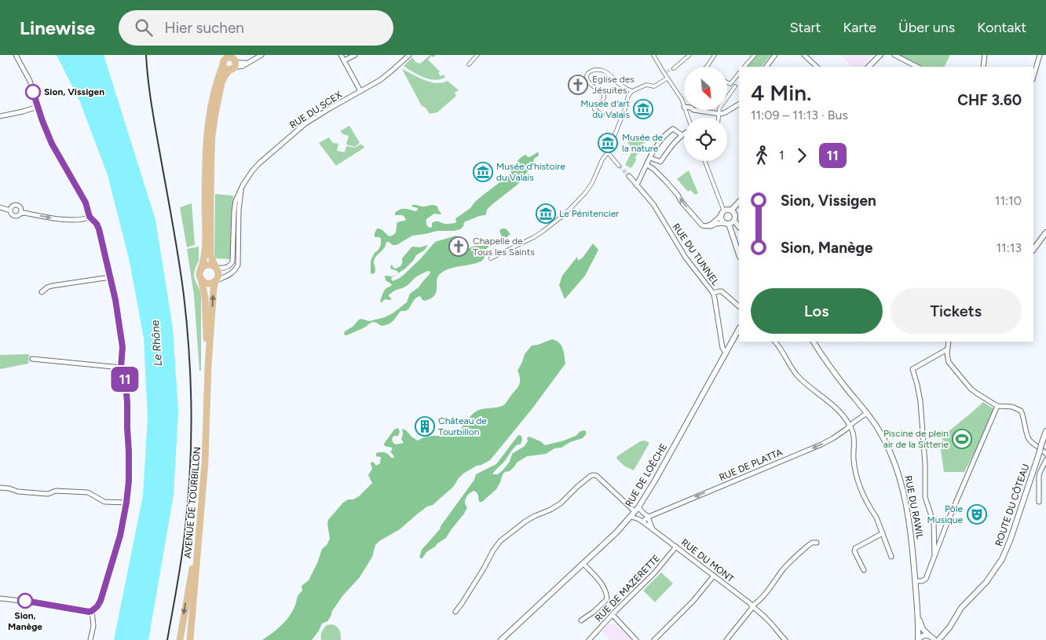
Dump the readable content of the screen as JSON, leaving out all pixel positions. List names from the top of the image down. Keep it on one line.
{"streets":{"main road":["AVENUE DE TOURBILLON"],"street":["RUE DU SCEX","RUE DU TUNNEL","RUE DE PLATTA","RUE DE LOÈCHE","ROUTE DU CÔTEAU","RUE DU RAWIL","RUE DU MONT","RUE DE MAZERETTE"]},"crossings":[["RUE DU SCEX","AVENUE DE TOURBILLON"],["RUE DU TUNNEL","RUE DE LOÈCHE"],["RUE DE PLATTA","RUE DU RAWIL"],["RUE DE PLATTA","RUE DU MONT"],["RUE DE LOÈCHE","RUE DU MONT"],["RUE DU MONT","RUE DE MAZERETTE"]],"one_way":["RUE DE PLATTA"],"water":["Le Rhône"],"places":{"church":["Eglise des Jésuites","Chapelle de Tous les Saints"],"other":["Sion, Vissigen","Sion, Manège"],"museum":["Musée d'art du Valais","Musée de la nature","Musée d'histoire du Valais","Le Pénitencier"],"building":["Château de Tourbillon"],"sports":["Piscine de plein air de la Sitterie"],"theatre":["Pôle Musique"]},"lines":["bus line 11"],"north":"bottom right","page":{"header":"Linewise","search":"Hier suchen","nav":["Start","Karte","Über uns","Kontakt"],"on_map":"11","heading":["4 Min.","11:09 – 11:13 · Bus","CHF 3.60"],"legs":["1","11"],"list":[{"name":"Sion, Vissigen","value":"11:10"},{"name":"Sion, Manège","value":"11:13"}],"buttons":["Los","Tickets"]}}
